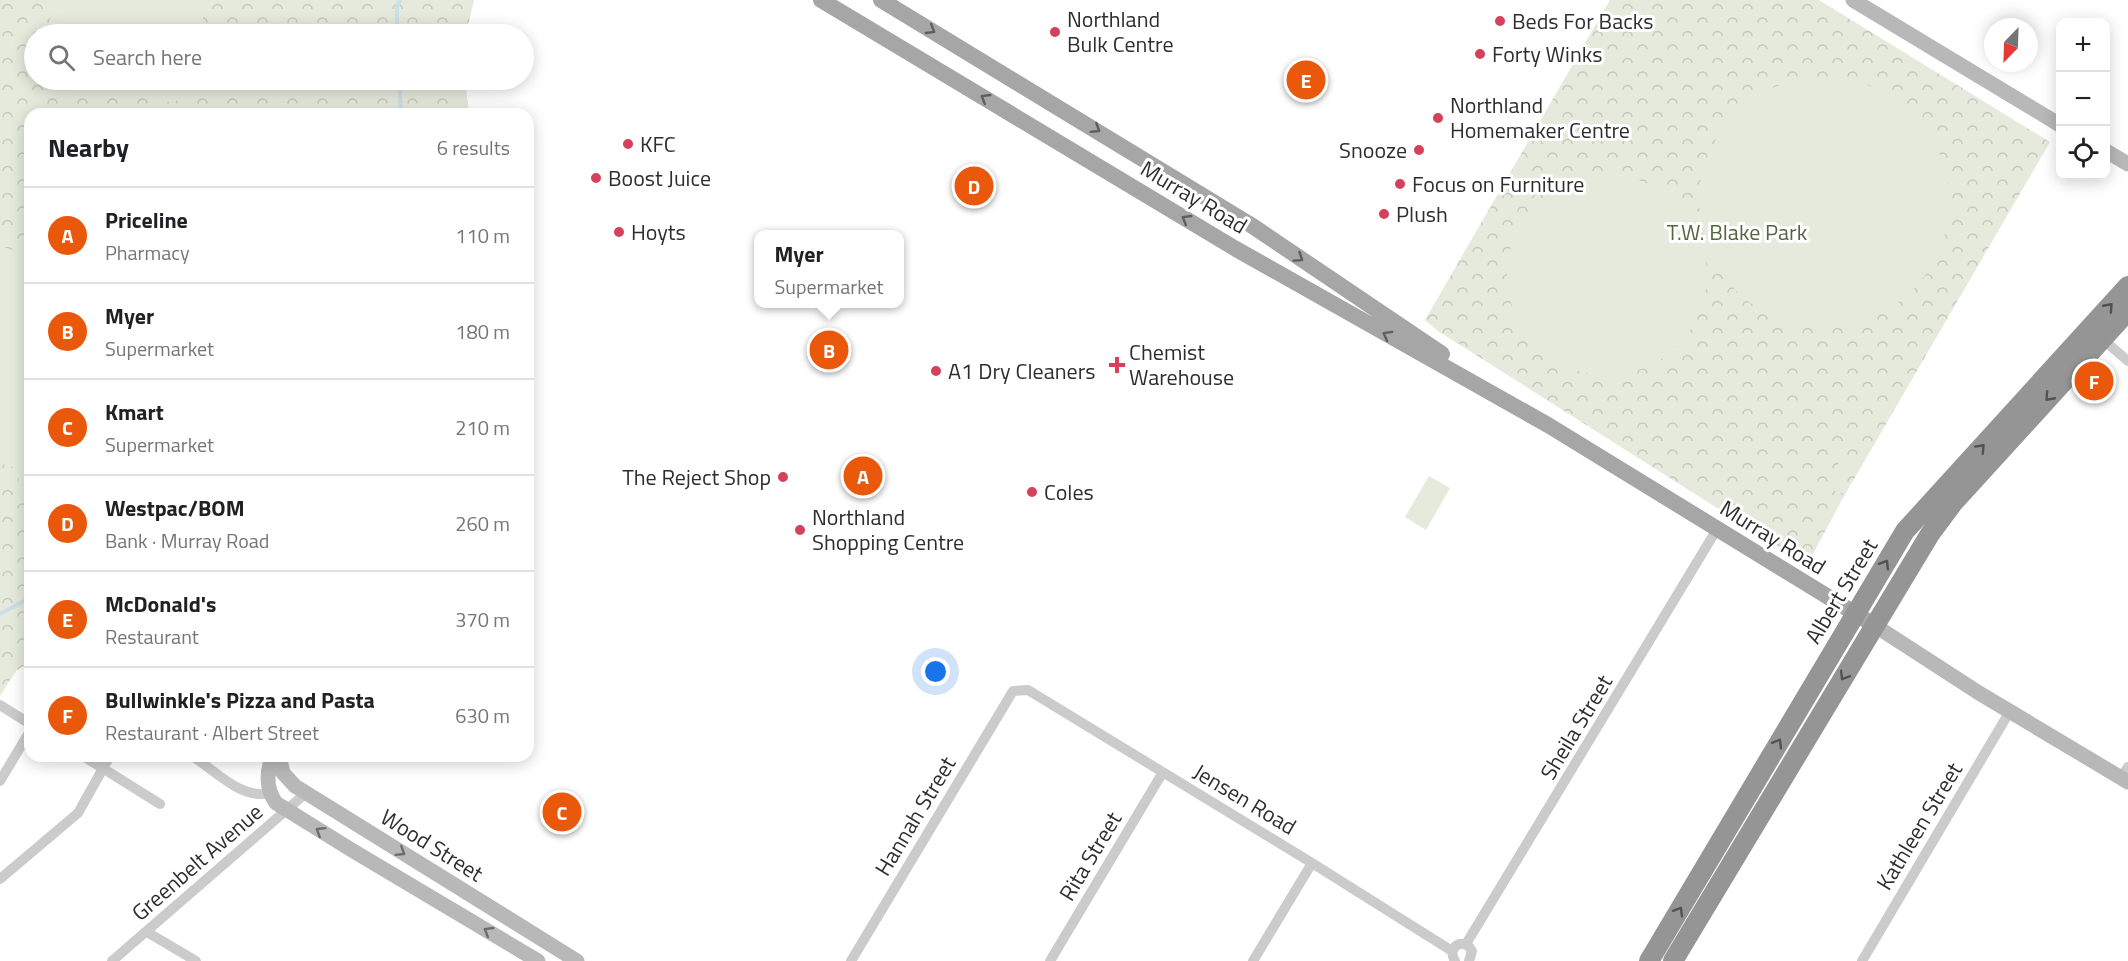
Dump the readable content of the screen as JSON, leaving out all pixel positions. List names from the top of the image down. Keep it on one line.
{"streets":{"highway":["Albert Street"],"main road":["Murray Road"],"street":["Sheila Street","Jensen Road","Hannah Street","Kathleen Street","Wood Street","Rita Street","Greenbelt Avenue"]},"crossings":[["Murray Road","Albert Street"],["Murray Road","Sheila Street"],["Murray Road","Kathleen Street"],["Jensen Road","Hannah Street"],["Jensen Road","Rita Street"],["Wood Street","Greenbelt Avenue"]],"parks":["T.W. Blake Park"],"places":{"other":["Beds For Backs","Northland Bulk Centre","Forty Winks","Northland Homemaker Centre","KFC","Snooze","Boost Juice","Focus on Furniture","Plush","Hoyts","A1 Dry Cleaners","The Reject Shop","Coles","Northland Shopping Centre"],"health":["Chemist Warehouse"]},"north":"bottom left","page":{"map_buttons":["+","−"],"search":"Search here","pins":["E","D","B","F","A","C"],"heading":["Nearby","6 results"],"list":[{"mark":"A","name":"Priceline","note":"Pharmacy","value":"110 m"},{"mark":"B","name":"Myer","note":"Supermarket","value":"180 m"},{"mark":"C","name":"Kmart","note":"Supermarket","value":"210 m"},{"mark":"D","name":"Westpac/BOM","note":"Bank · Murray Road","value":"260 m"},{"mark":"E","name":"McDonald's","note":"Restaurant","value":"370 m"},{"mark":"F","name":"Bullwinkle's Pizza and Pasta","note":"Restaurant · Albert Street","value":"630 m"}],"popup":["Myer","Supermarket"]}}
